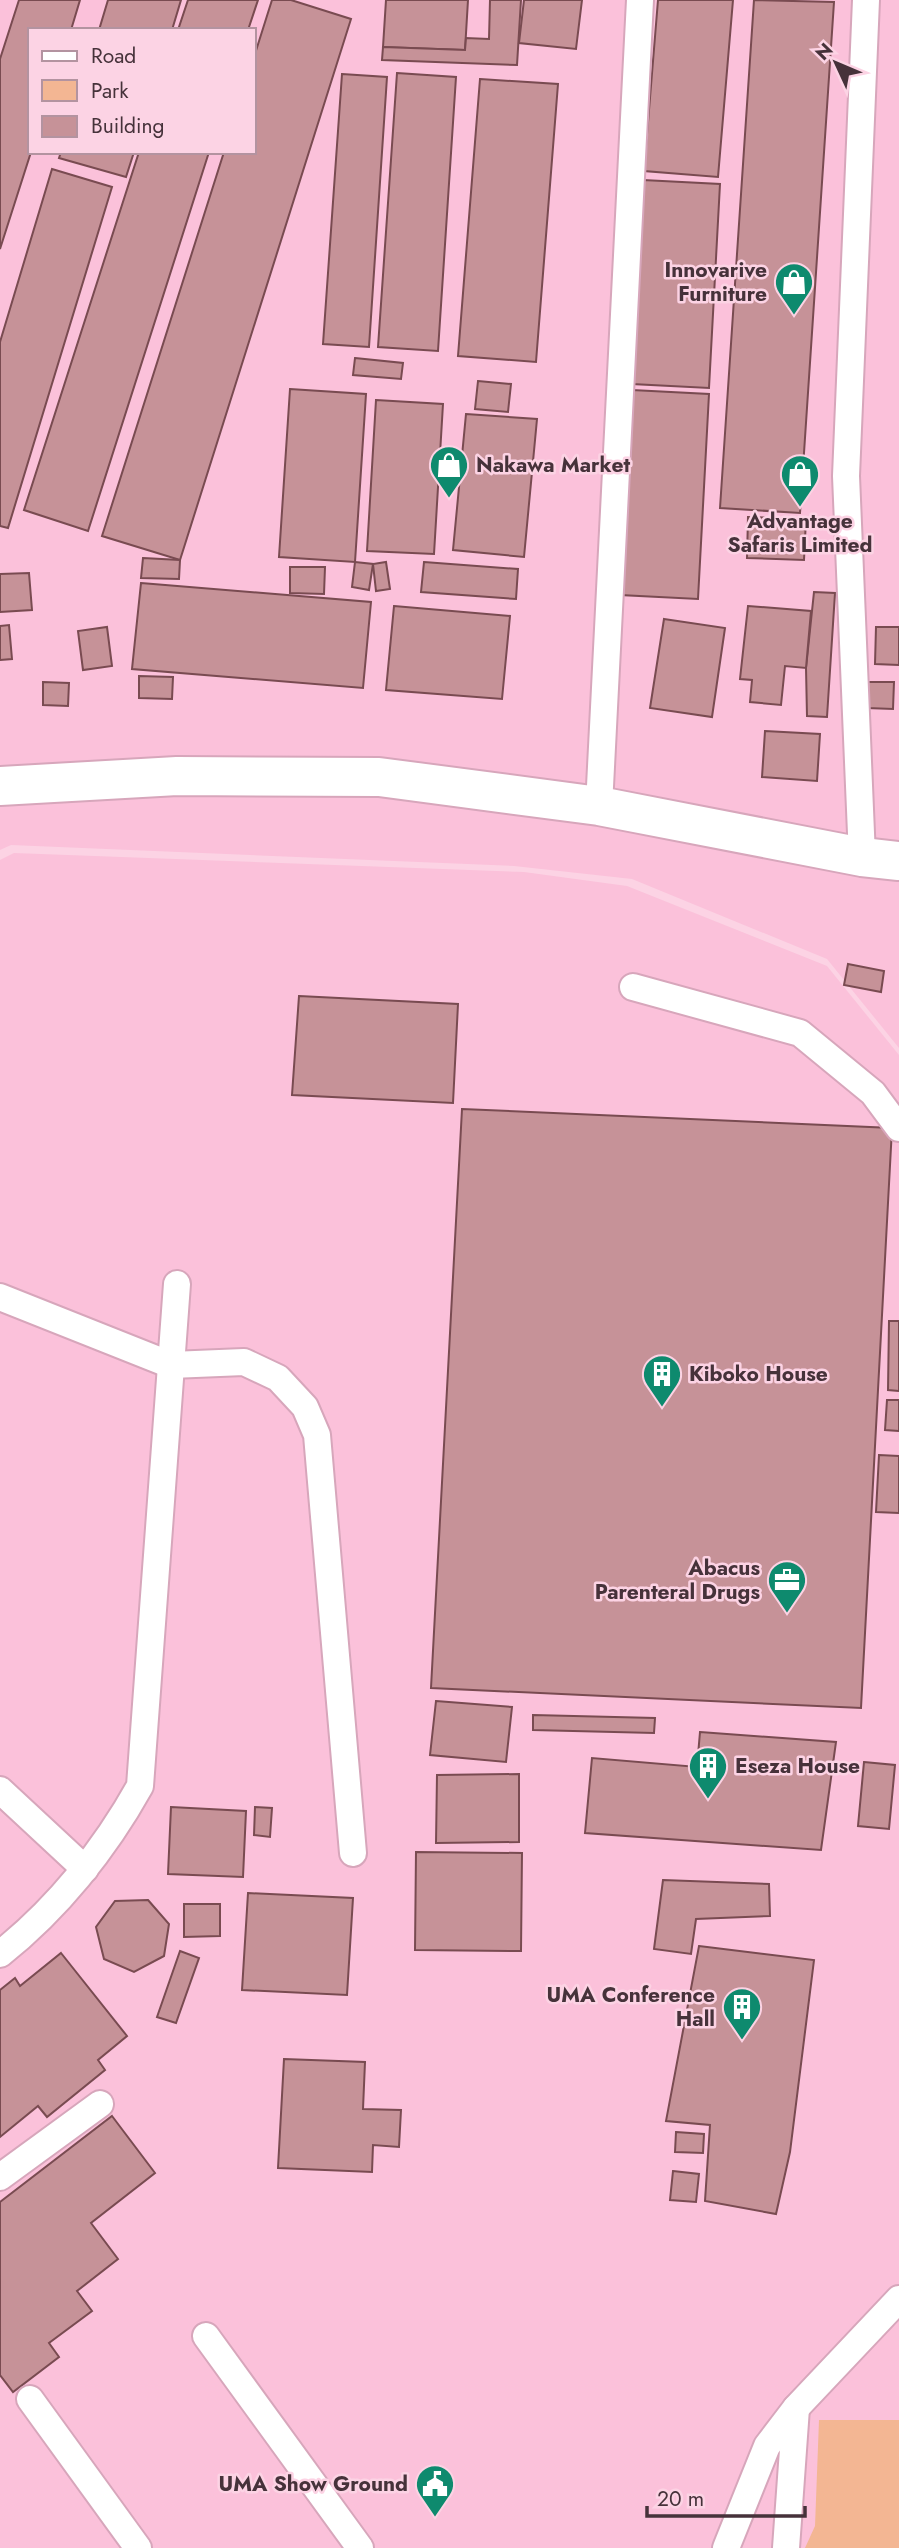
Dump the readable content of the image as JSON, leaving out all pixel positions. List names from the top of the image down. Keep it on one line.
{"places":{"shop":["Innovarive Furniture","Nakawa Market","Advantage Safaris Limited"],"building":["Kiboko House","Eseza House","UMA Conference Hall"],"office":["Abacus Parenteral Drugs"],"public building":["UMA Show Ground"]},"legend":["Road","Park","Building"],"scale_bar":"20 m","north":"top left"}
